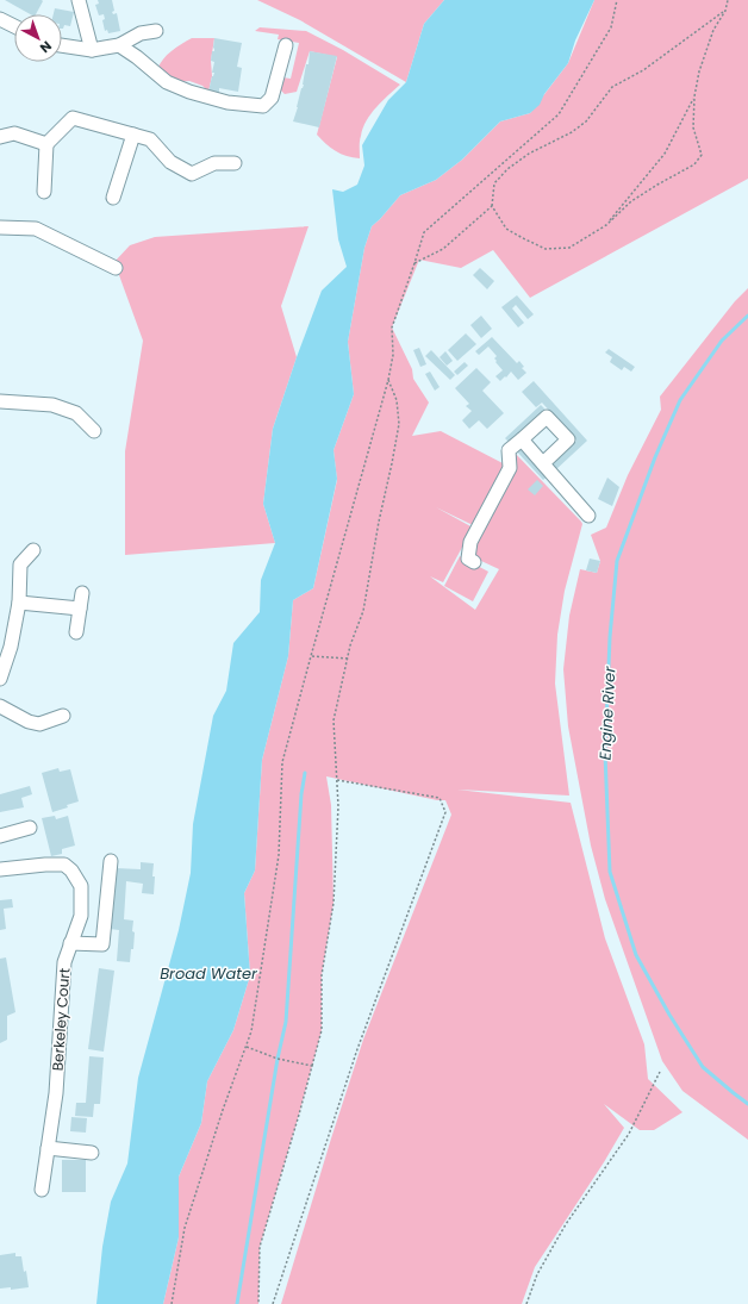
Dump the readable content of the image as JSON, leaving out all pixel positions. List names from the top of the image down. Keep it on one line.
{"streets":{"street":["Berkeley Court"]},"water":["Engine River","Broad Water"],"north":"bottom right"}
